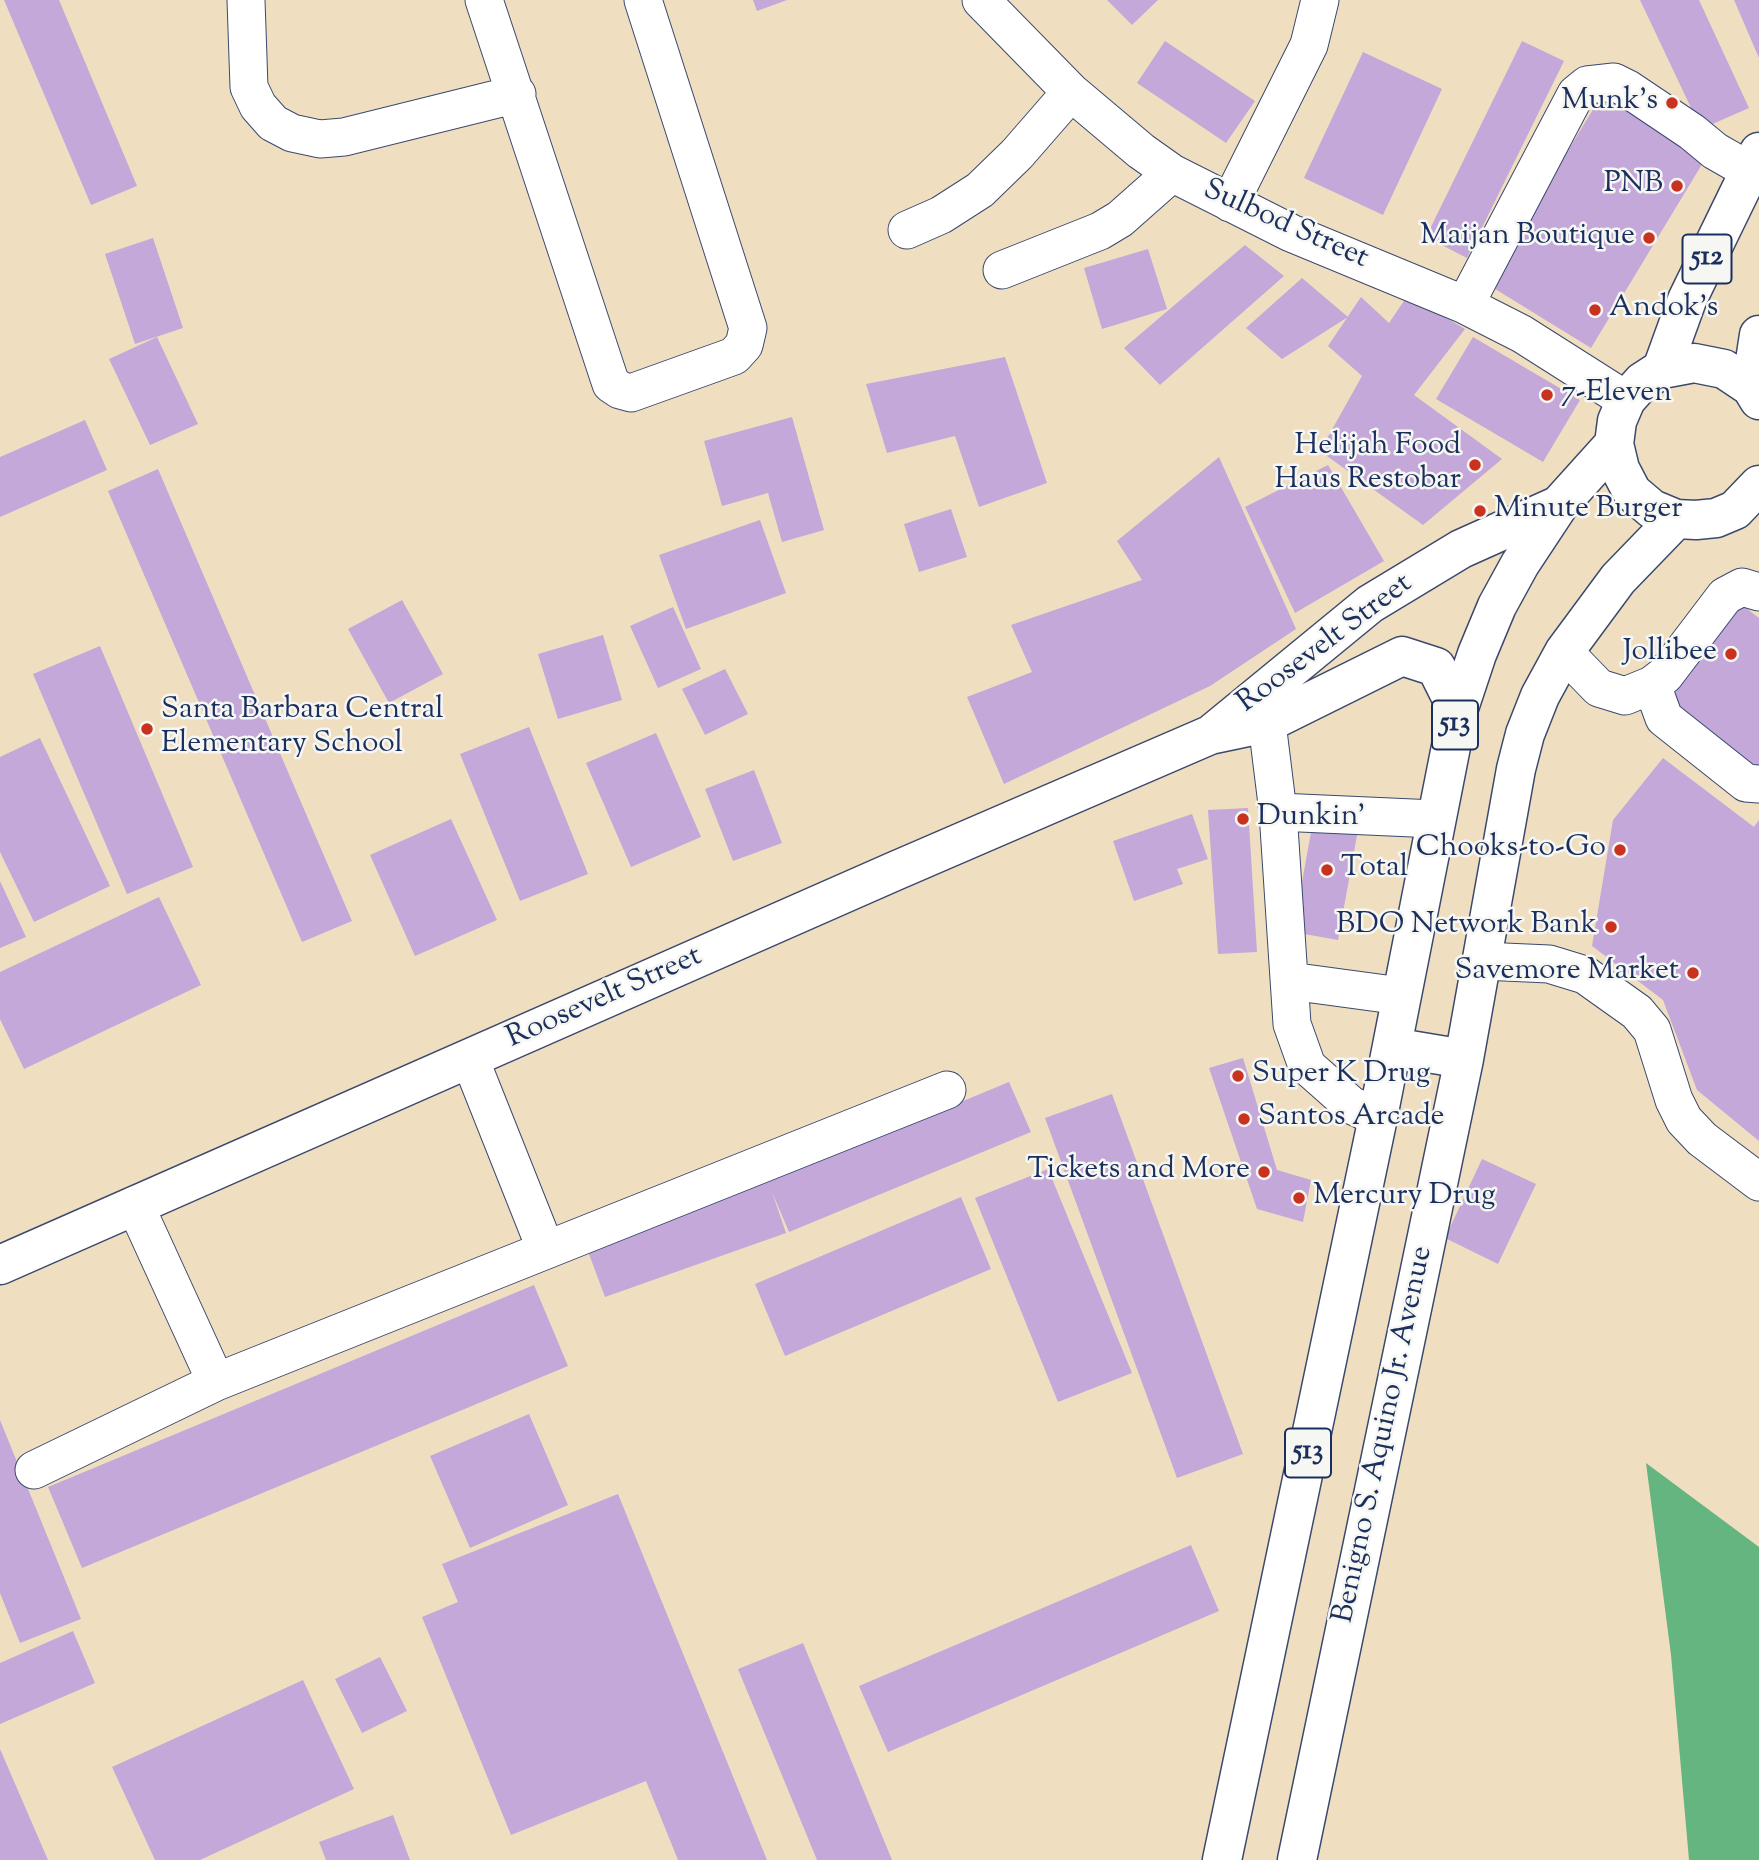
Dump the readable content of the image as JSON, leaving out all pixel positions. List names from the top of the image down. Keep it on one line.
{"streets":{"main road":["512","Roosevelt Street","513","Benigno S. Aquino Jr. Avenue"],"street":["Sulbod Street"]},"crossings":[["Roosevelt Street","513"]],"places":["Munk's","PNB","Maijan Boutique","Andok's","7-Eleven","Helijah Food Haus Restobar","Minute Burger","Jollibee","Santa Barbara Central Elementary School","Dunkin'","Chooks-to-Go","Total","BDO Network Bank","Savemore Market","Super K Drug","Santos Arcade","Tickets and More","Mercury Drug"]}
